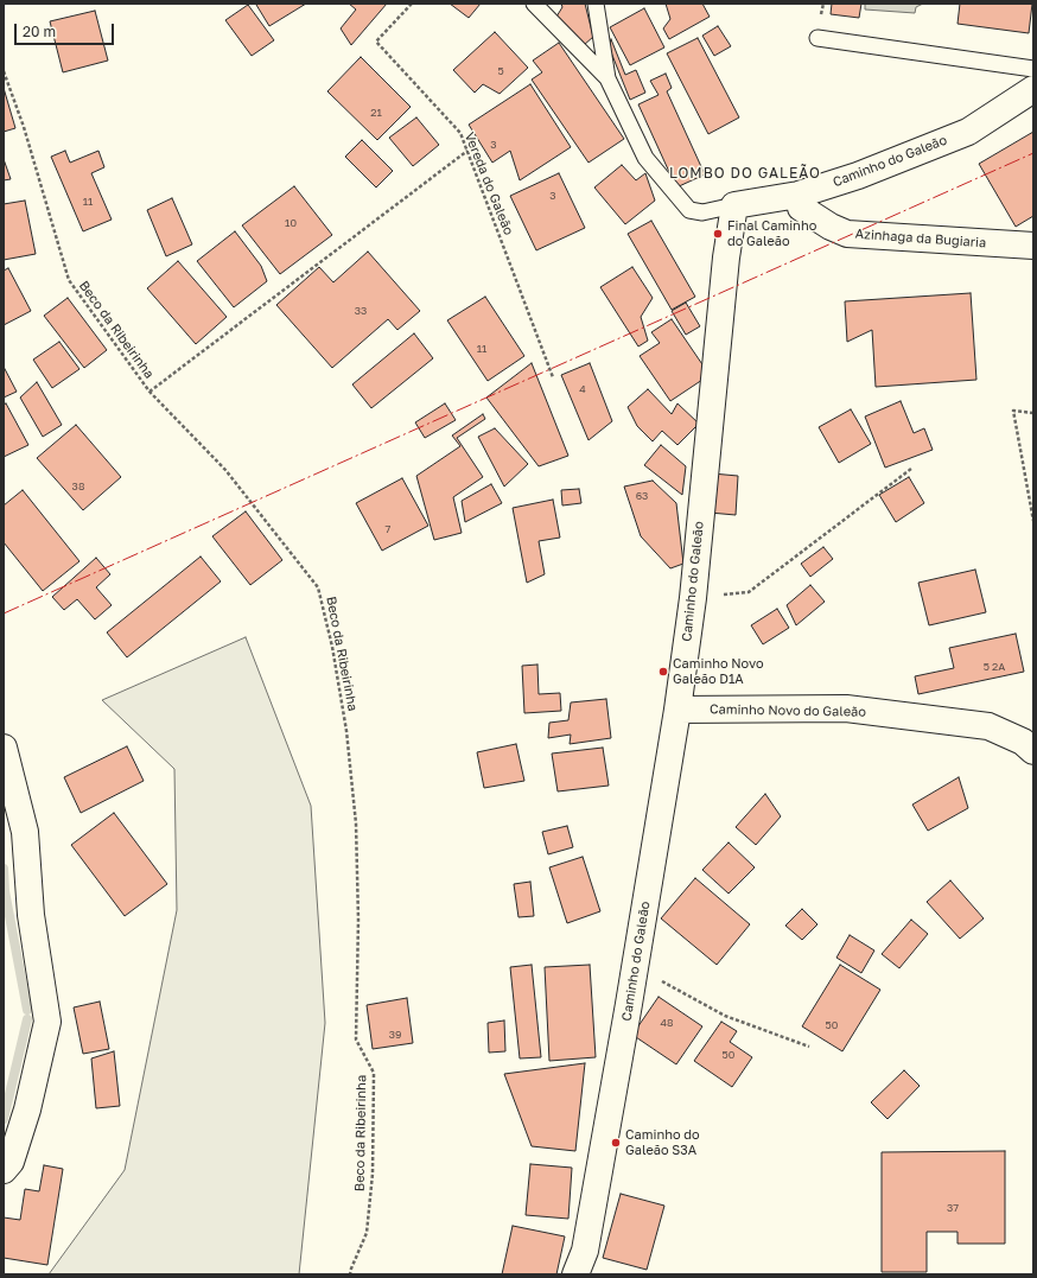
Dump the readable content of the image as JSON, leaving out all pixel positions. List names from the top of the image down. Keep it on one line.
{"streets":{"street":["Caminho do Galeão","Azinhaga da Bugiaria","Caminho Novo do Galeão"],"path":["Vereda do Galeão","Beco da Ribeirinha"]},"crossings":[["Caminho do Galeão","Azinhaga da Bugiaria"],["Caminho do Galeão","Caminho Novo do Galeão"]],"districts":["LOMBO DO GALEÃO"],"places":["Final Caminho do Galeão","Caminho Novo Galeão D1A","Caminho do Galeão S3A"],"house_numbers":["5","21","3","3","11","10","33","11","4","38","63","7","5 2A","48","50","39","50","37"],"scale_bar":"20 m"}
